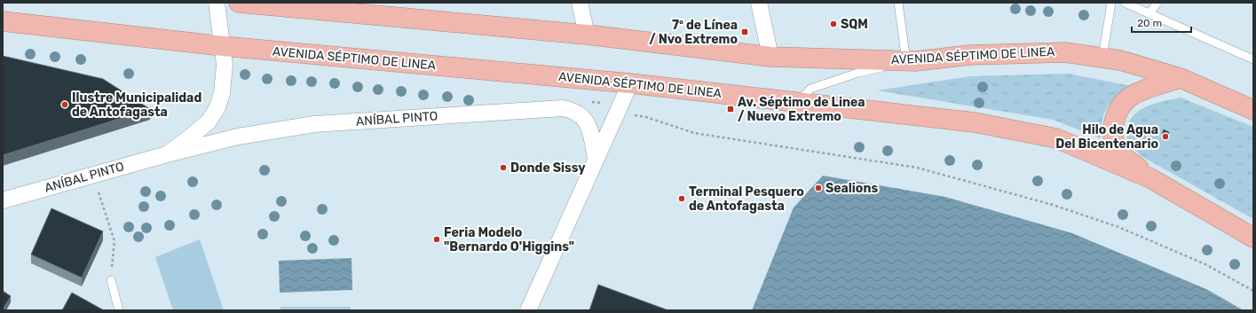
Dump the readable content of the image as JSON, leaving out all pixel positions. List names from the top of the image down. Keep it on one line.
{"streets":{"highway":["AVENIDA SÉPTIMO DE LINEA"],"street":["ANÍBAL PINTO"]},"crossings":[["AVENIDA SÉPTIMO DE LINEA","ANÍBAL PINTO"]],"places":{"other":["SQM","Ilustre Municipalidad de Antofagasta","Hilo de Agua Del Bicentenario","Donde Sissy","Sealions","Terminal Pesquero de Antofagasta","Feria Modelo \"Bernardo O'Higgins\""],"transit":["7º de Línea / Nvo Extremo","Av. Séptimo de Linea / Nuevo Extremo"]},"scale_bar":"20 m"}
